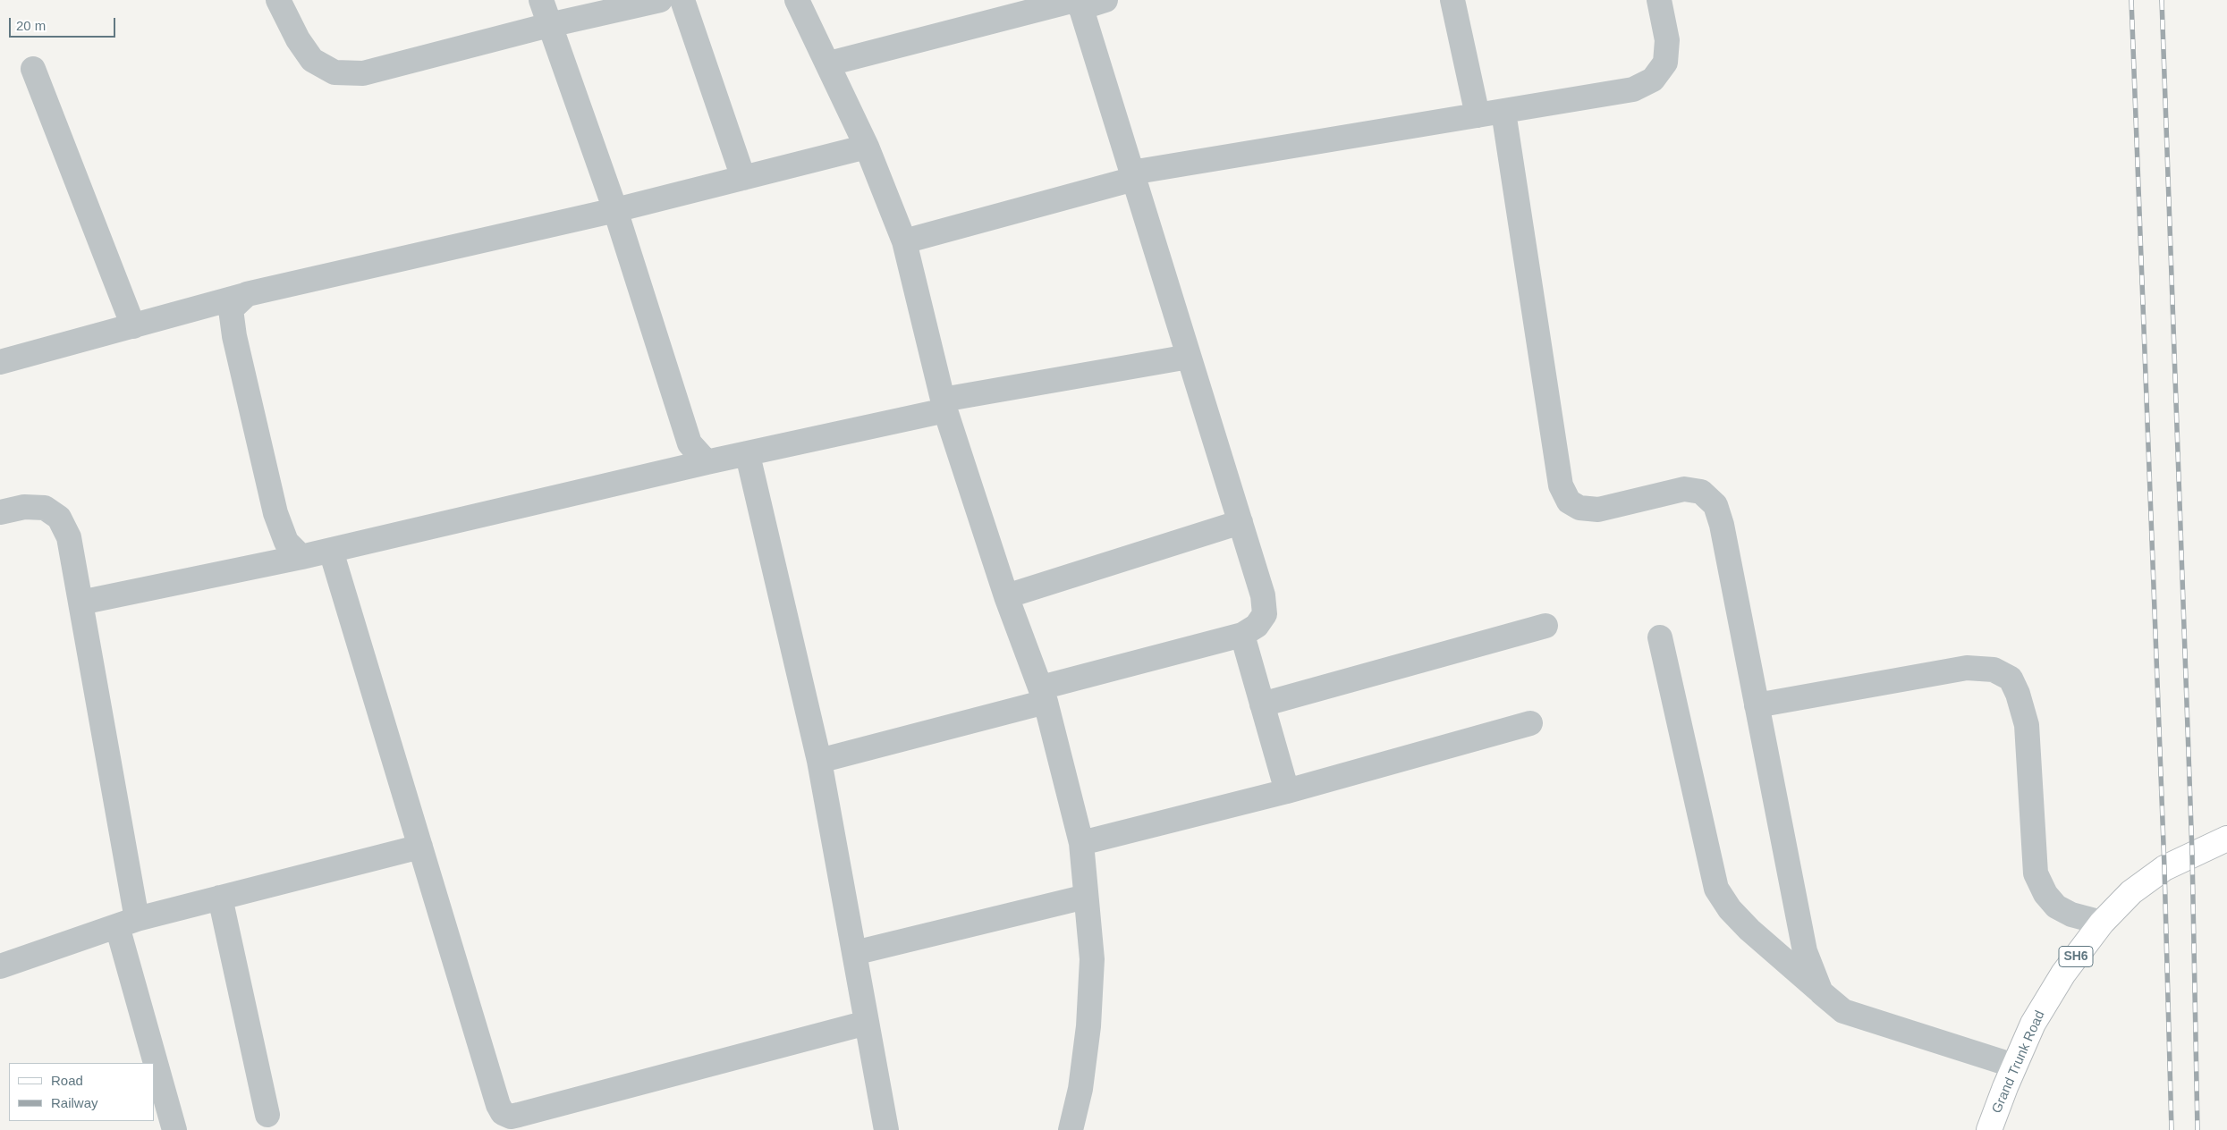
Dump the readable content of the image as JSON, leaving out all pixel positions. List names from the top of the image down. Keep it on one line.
{"streets":{"main road":["SH6","Grand Trunk Road"]},"legend":["Road","Railway"],"scale_bar":"20 m"}
